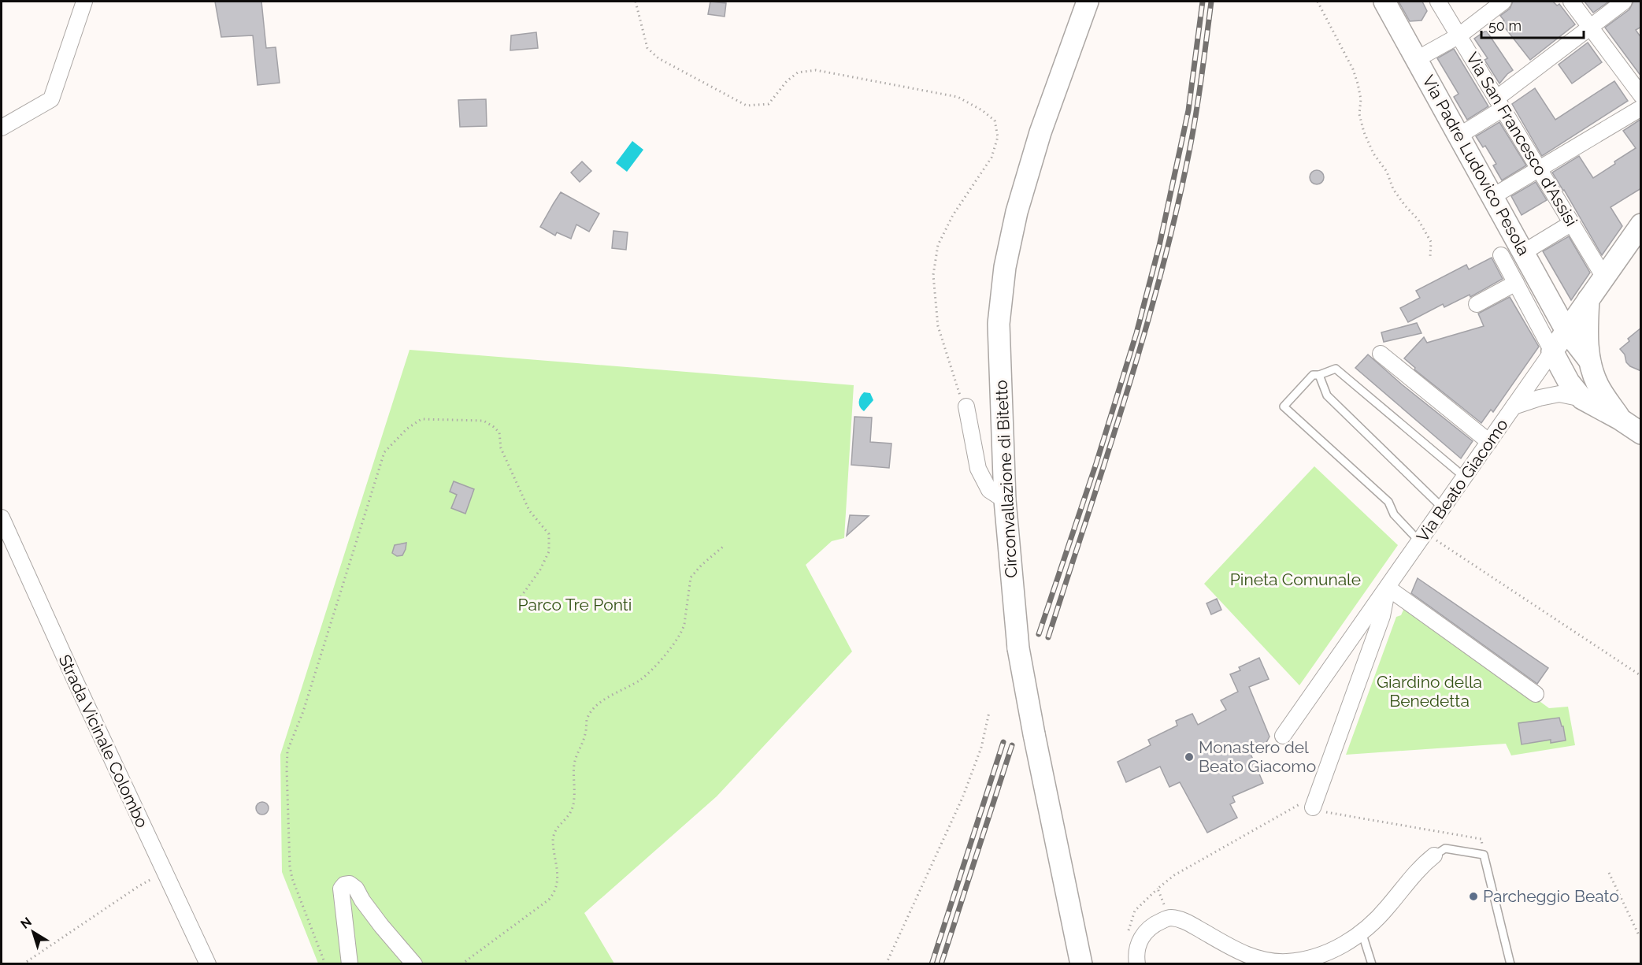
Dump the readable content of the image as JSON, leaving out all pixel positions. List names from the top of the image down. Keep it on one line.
{"streets":{"main road":["Via Padre Ludovico Pesola","Circonvallazione di Bitetto","Via Beato Giacomo"],"street":["Via San Francesco d'Assisi","Strada Vicinale Colombo"]},"crossings":[["Via San Francesco d'Assisi","Via Beato Giacomo"],["Via Padre Ludovico Pesola","Via Beato Giacomo"]],"parks":["Pineta Comunale","Parco Tre Ponti","Giardino della Benedetta"],"places":["Monastero del Beato Giacomo","Parcheggio Beato"],"scale_bar":"50 m","north":"top left"}
